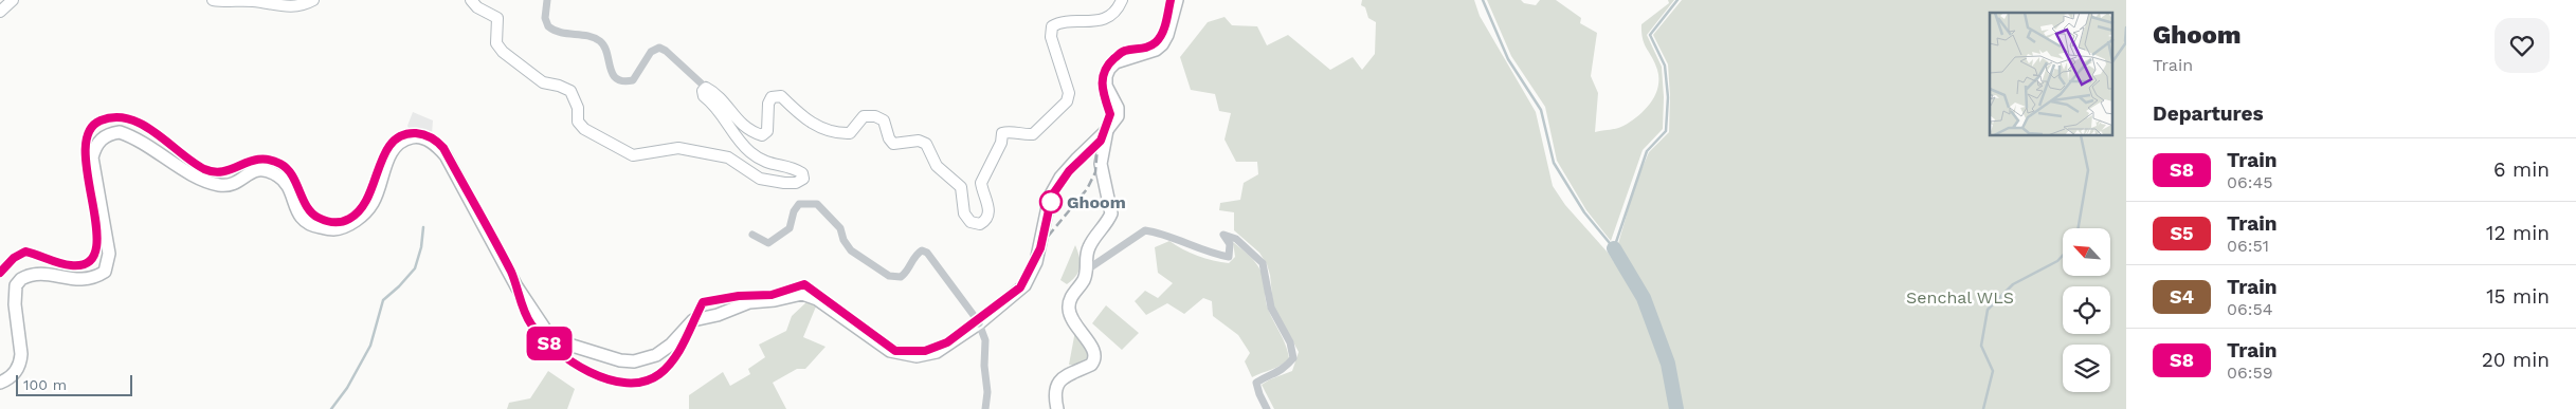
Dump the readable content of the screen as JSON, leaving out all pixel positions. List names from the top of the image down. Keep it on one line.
{"parks":["Senchal WLS"],"places":["Ghoom"],"scale_bar":"100 m","north":"top left","page":{"on_map":"S8","heading":[["Ghoom","Train"],"Departures"],"list":[{"mark":"S8","name":"Train","note":"06:45","value":"6 min"},{"mark":"S5","name":"Train","note":"06:51","value":"12 min"},{"mark":"S4","name":"Train","note":"06:54","value":"15 min"},{"mark":"S8","name":"Train","note":"06:59","value":"20 min"}],"scale":"100 m"}}
